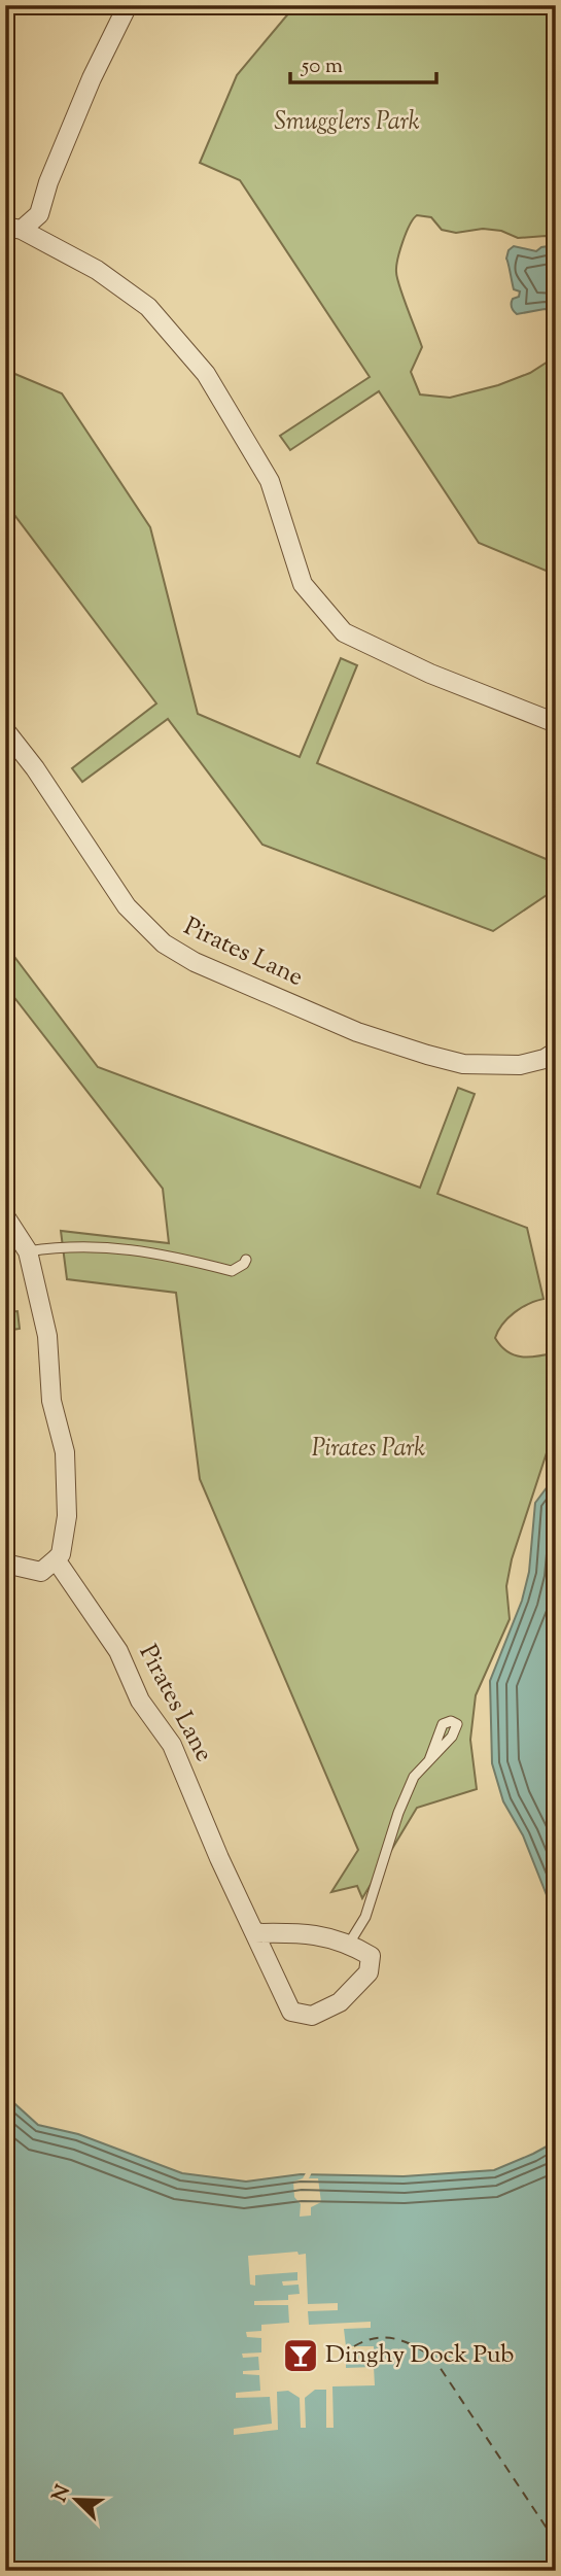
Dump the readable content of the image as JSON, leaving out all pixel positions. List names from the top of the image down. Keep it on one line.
{"streets":{"street":["Pirates Lane"]},"parks":["Smugglers Park","Pirates Park"],"places":{"bar":["Dinghy Dock Pub"]},"scale_bar":"50 m","north":"top left"}
